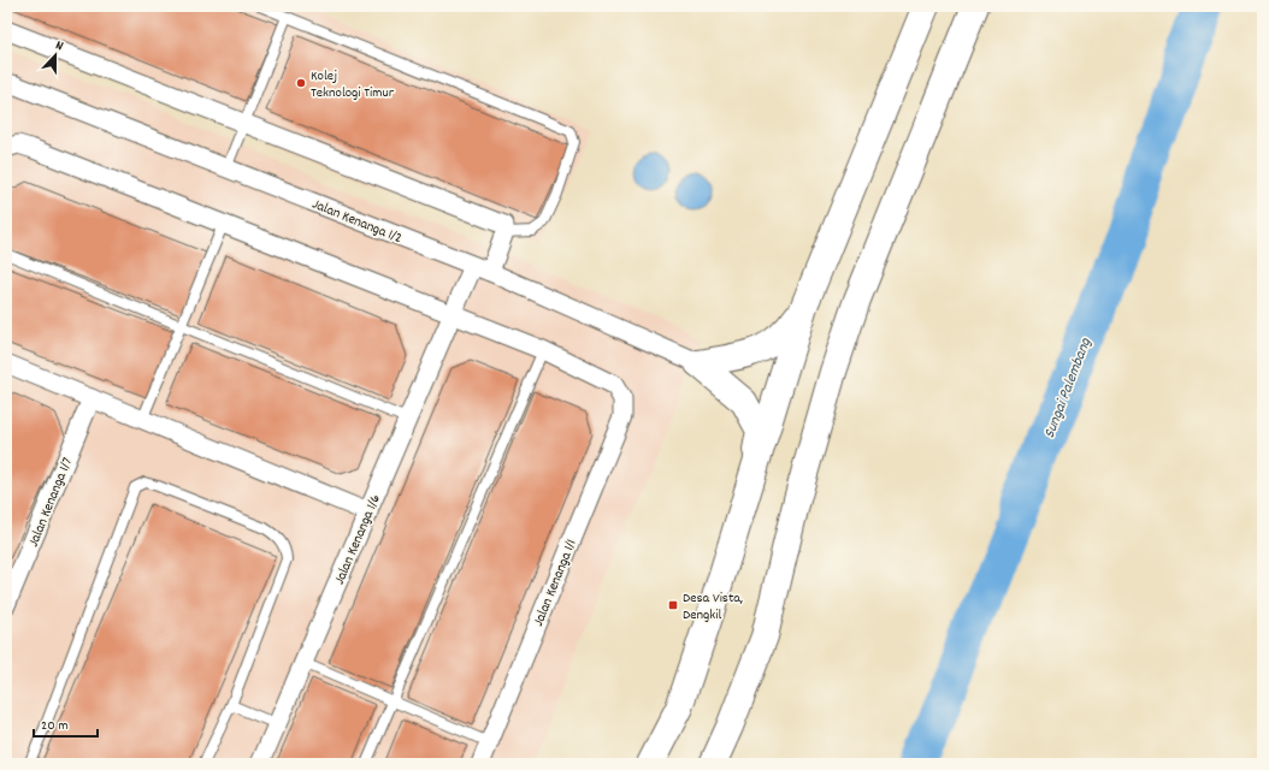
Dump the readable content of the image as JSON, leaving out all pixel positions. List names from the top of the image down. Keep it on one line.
{"streets":{"street":["Jalan Kenanga 1/2","Jalan Kenanga 1/7","Jalan Kenanga 1/6","Jalan Kenanga 1/1"]},"crossings":[["Jalan Kenanga 1/2","Jalan Kenanga 1/6"]],"water":["Sungai Palembang"],"places":{"other":["Kolej Teknologi Timur"],"transit":["Desa Vista, Dengkil"]},"scale_bar":"20 m","north":"top"}
